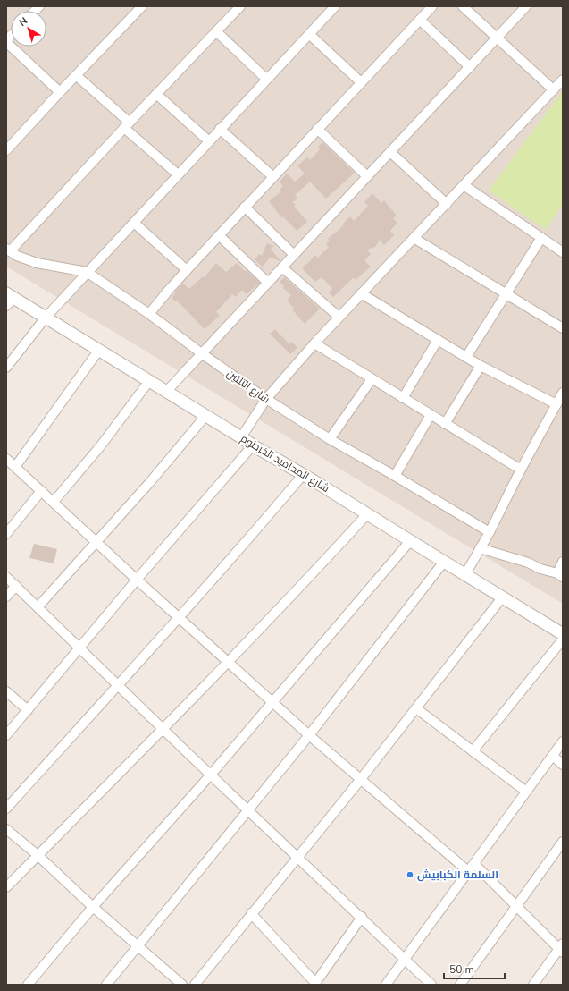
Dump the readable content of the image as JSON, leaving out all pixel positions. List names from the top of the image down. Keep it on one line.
{"streets":{"street":["شارع التلتين","شارع المحاميد الخرطوم"]},"places":["السلمة الكبابيش"],"scale_bar":"50 m","north":"top left"}
